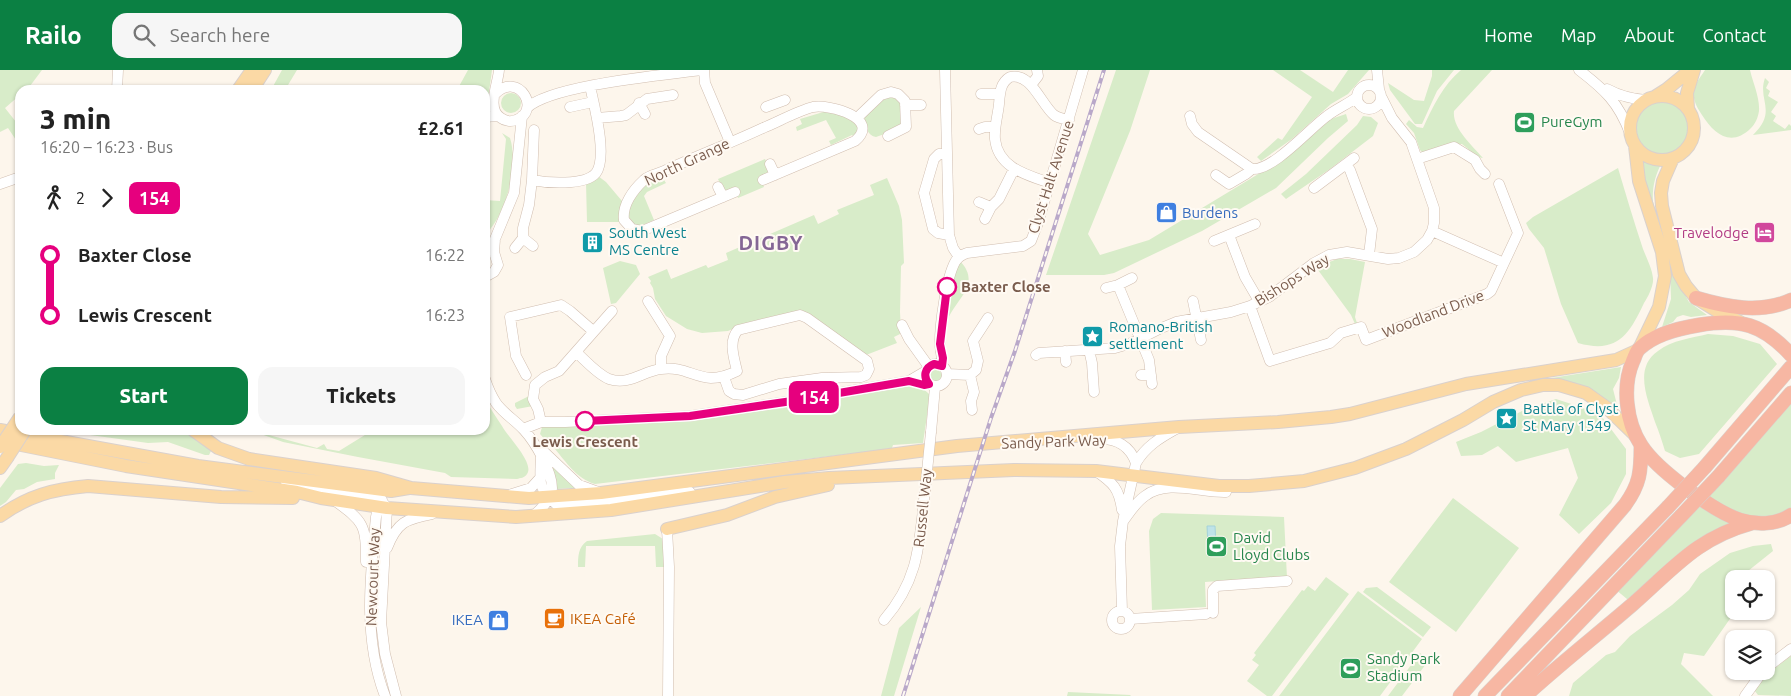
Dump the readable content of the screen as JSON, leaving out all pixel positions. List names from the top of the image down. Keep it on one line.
{"streets":{"street":["North Grange","Clyst Halt Avenue","Bishops Way","Woodland Drive","Sandy Park Way","Russell Way","Newcourt Way"]},"crossings":[["Bishops Way","Woodland Drive"]],"districts":["DIGBY"],"places":{"sports":["PureGym","David Lloyd Clubs","Sandy Park Stadium"],"shop":["Burdens","IKEA"],"hotel":["Travelodge"],"building":["South West MS Centre"],"other":["Baxter Close","Lewis Crescent"],"place":["Romano-British settlement","Battle of Clyst St Mary 1549"],"cafe":["IKEA Café"]},"lines":["bus line 154"],"page":{"header":"Railo","search":"Search here","nav":["Home","Map","About","Contact"],"on_map":"154","heading":["3 min","16:20 – 16:23 · Bus","£2.61"],"legs":["2","154"],"list":[{"name":"Baxter Close","value":"16:22"},{"name":"Lewis Crescent","value":"16:23"}],"buttons":["Start","Tickets"]}}
